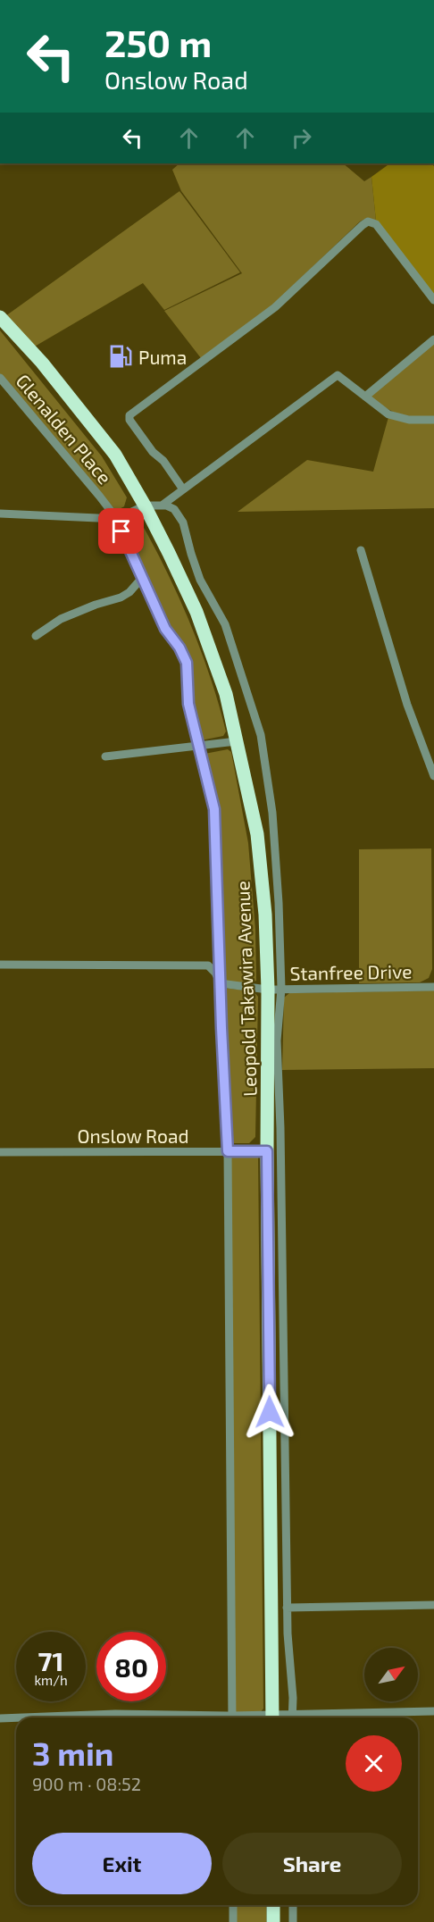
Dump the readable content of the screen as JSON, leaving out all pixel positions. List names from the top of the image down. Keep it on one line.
{"streets":{"highway":["Leopold Takawira Avenue"],"street":["Glenalden Place","Stanfree Drive","Onslow Road"]},"crossings":[["Glenalden Place","Stanfree Drive"],["Glenalden Place","Onslow Road"],["Stanfree Drive","Leopold Takawira Avenue"],["Leopold Takawira Avenue","Onslow Road"]],"places":{"fuel station":["Puma"]},"north":"top right","page":{"turn":["250 m","Onslow Road"],"speed":"71 km/h","limit":"80","heading":["3 min","900 m · 08:52"],"buttons":["Exit","Share"]}}
